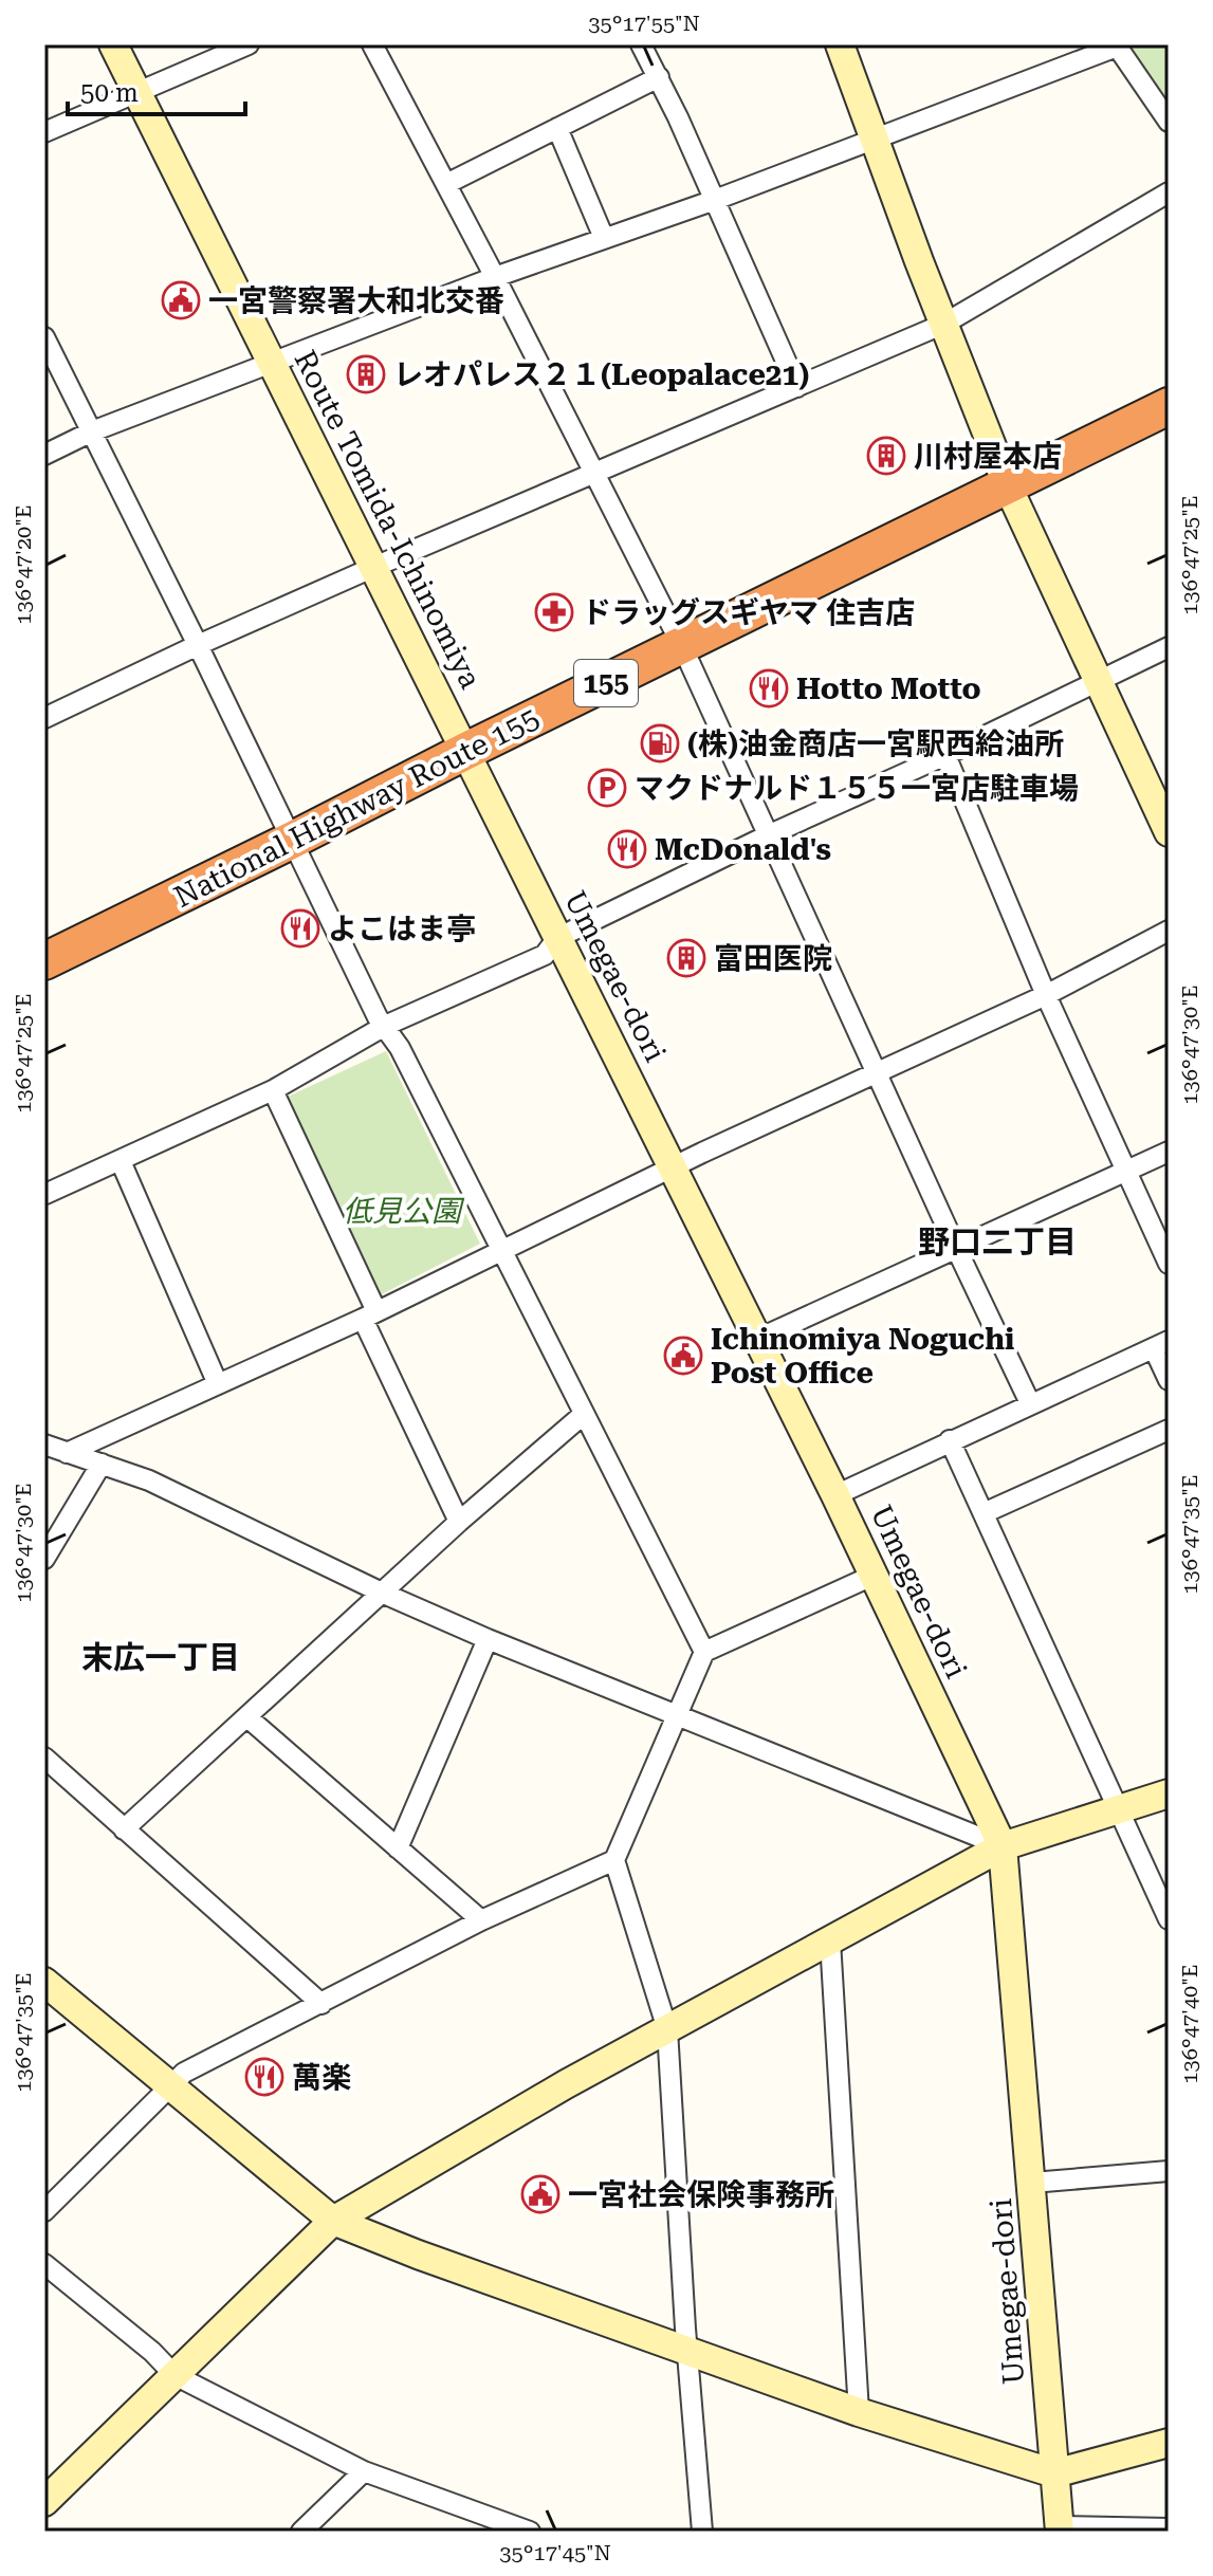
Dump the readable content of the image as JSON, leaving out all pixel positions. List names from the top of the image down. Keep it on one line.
{"streets":{"highway":["155","National Highway Route 155"],"street":["Route Tomida-Ichinomiya","Umegae-dori"]},"crossings":[["Route Tomida-Ichinomiya","National Highway Route 155"],["Route Tomida-Ichinomiya","Umegae-dori"],["National Highway Route 155","Umegae-dori"]],"districts":["野口二丁目","末広一丁目"],"parks":["低見公園"],"places":{"public building":["一宮警察署大和北交番","Ichinomiya Noguchi Post Office","一宮社会保険事務所"],"building":["レオパレス２１(Leopalace21)","川村屋本店","富田医院"],"pharmacy":["ドラッグスギヤマ 住吉店"],"restaurant":["Hotto Motto","McDonald's","よこはま亭","萬楽"],"fuel station":["(株)油金商店一宮駅西給油所"],"parking":["マクドナルド１５５一宮店駐車場"]},"scale_bar":"50 m","coordinates":["35°17'55\"N","136°47'25\"E","136°47'20\"E","136°47'30\"E","136°47'35\"E","136°47'40\"E","35°17'45\"N"]}
